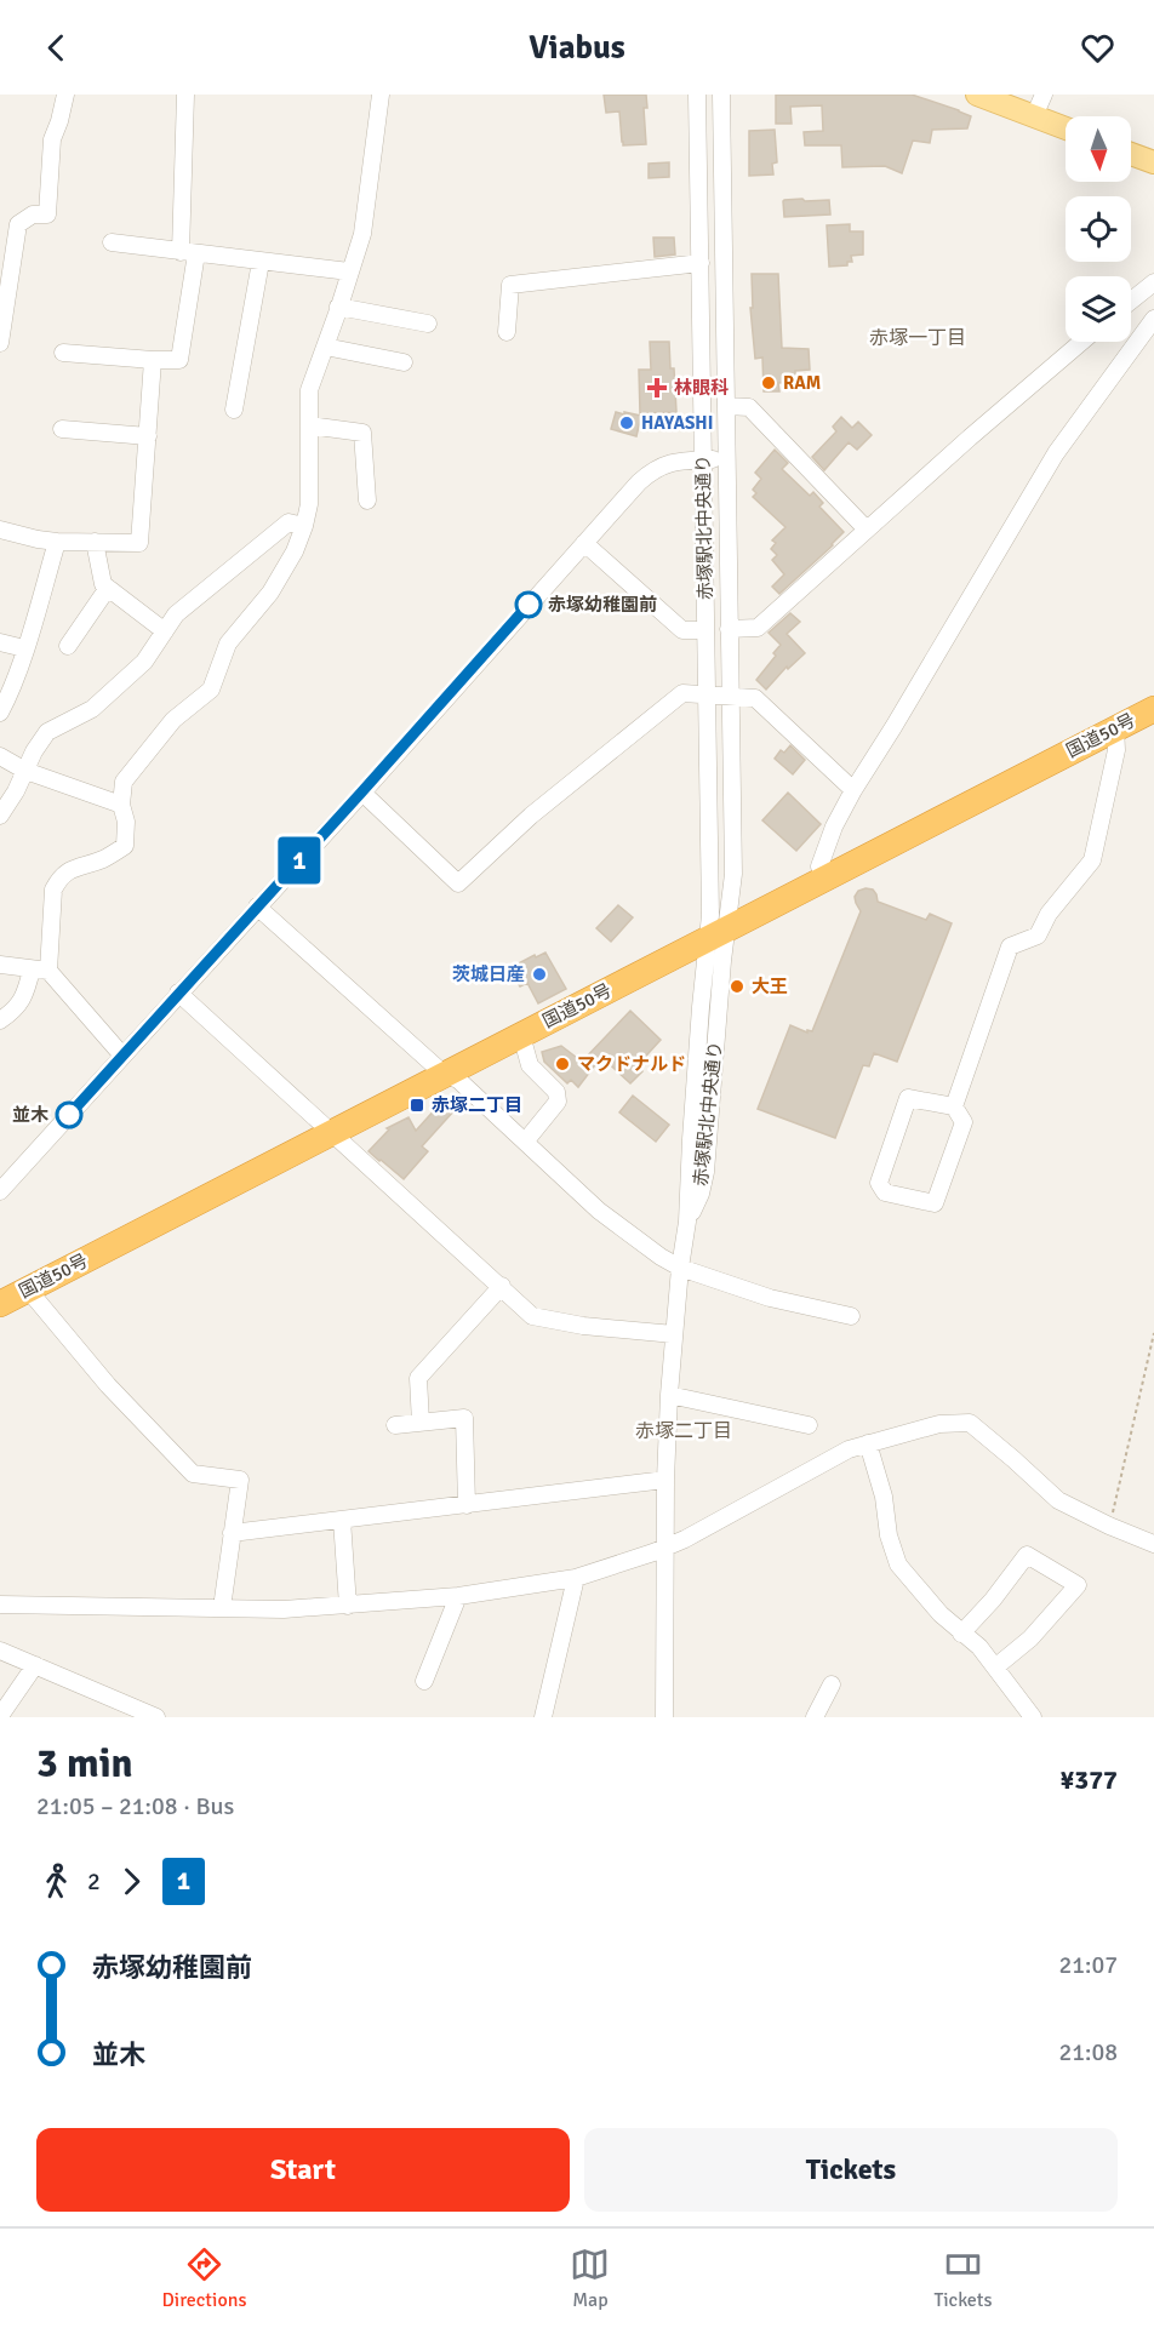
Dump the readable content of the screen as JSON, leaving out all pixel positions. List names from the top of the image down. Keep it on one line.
{"streets":{"highway":["国道50号"],"street":["赤塚駅北中央通り"]},"crossings":[["赤塚駅北中央通り","国道50号"]],"districts":["赤塚一丁目","赤塚二丁目"],"places":{"other":["RAM","HAYASHI","赤塚幼稚園前","茨城日産","大王","マクドナルド","並木"],"health":["林眼科"],"transit":["赤塚二丁目"]},"lines":["bus line 1"],"north":"bottom","page":{"header":"Viabus","on_map":"1","heading":["3 min","21:05 – 21:08 · Bus","¥377"],"legs":["2","1"],"list":[{"name":"赤塚幼稚園前","value":"21:07"},{"name":"並木","value":"21:08"}],"buttons":["Start","Tickets"],"tabs":["Directions","Map","Tickets"]}}
